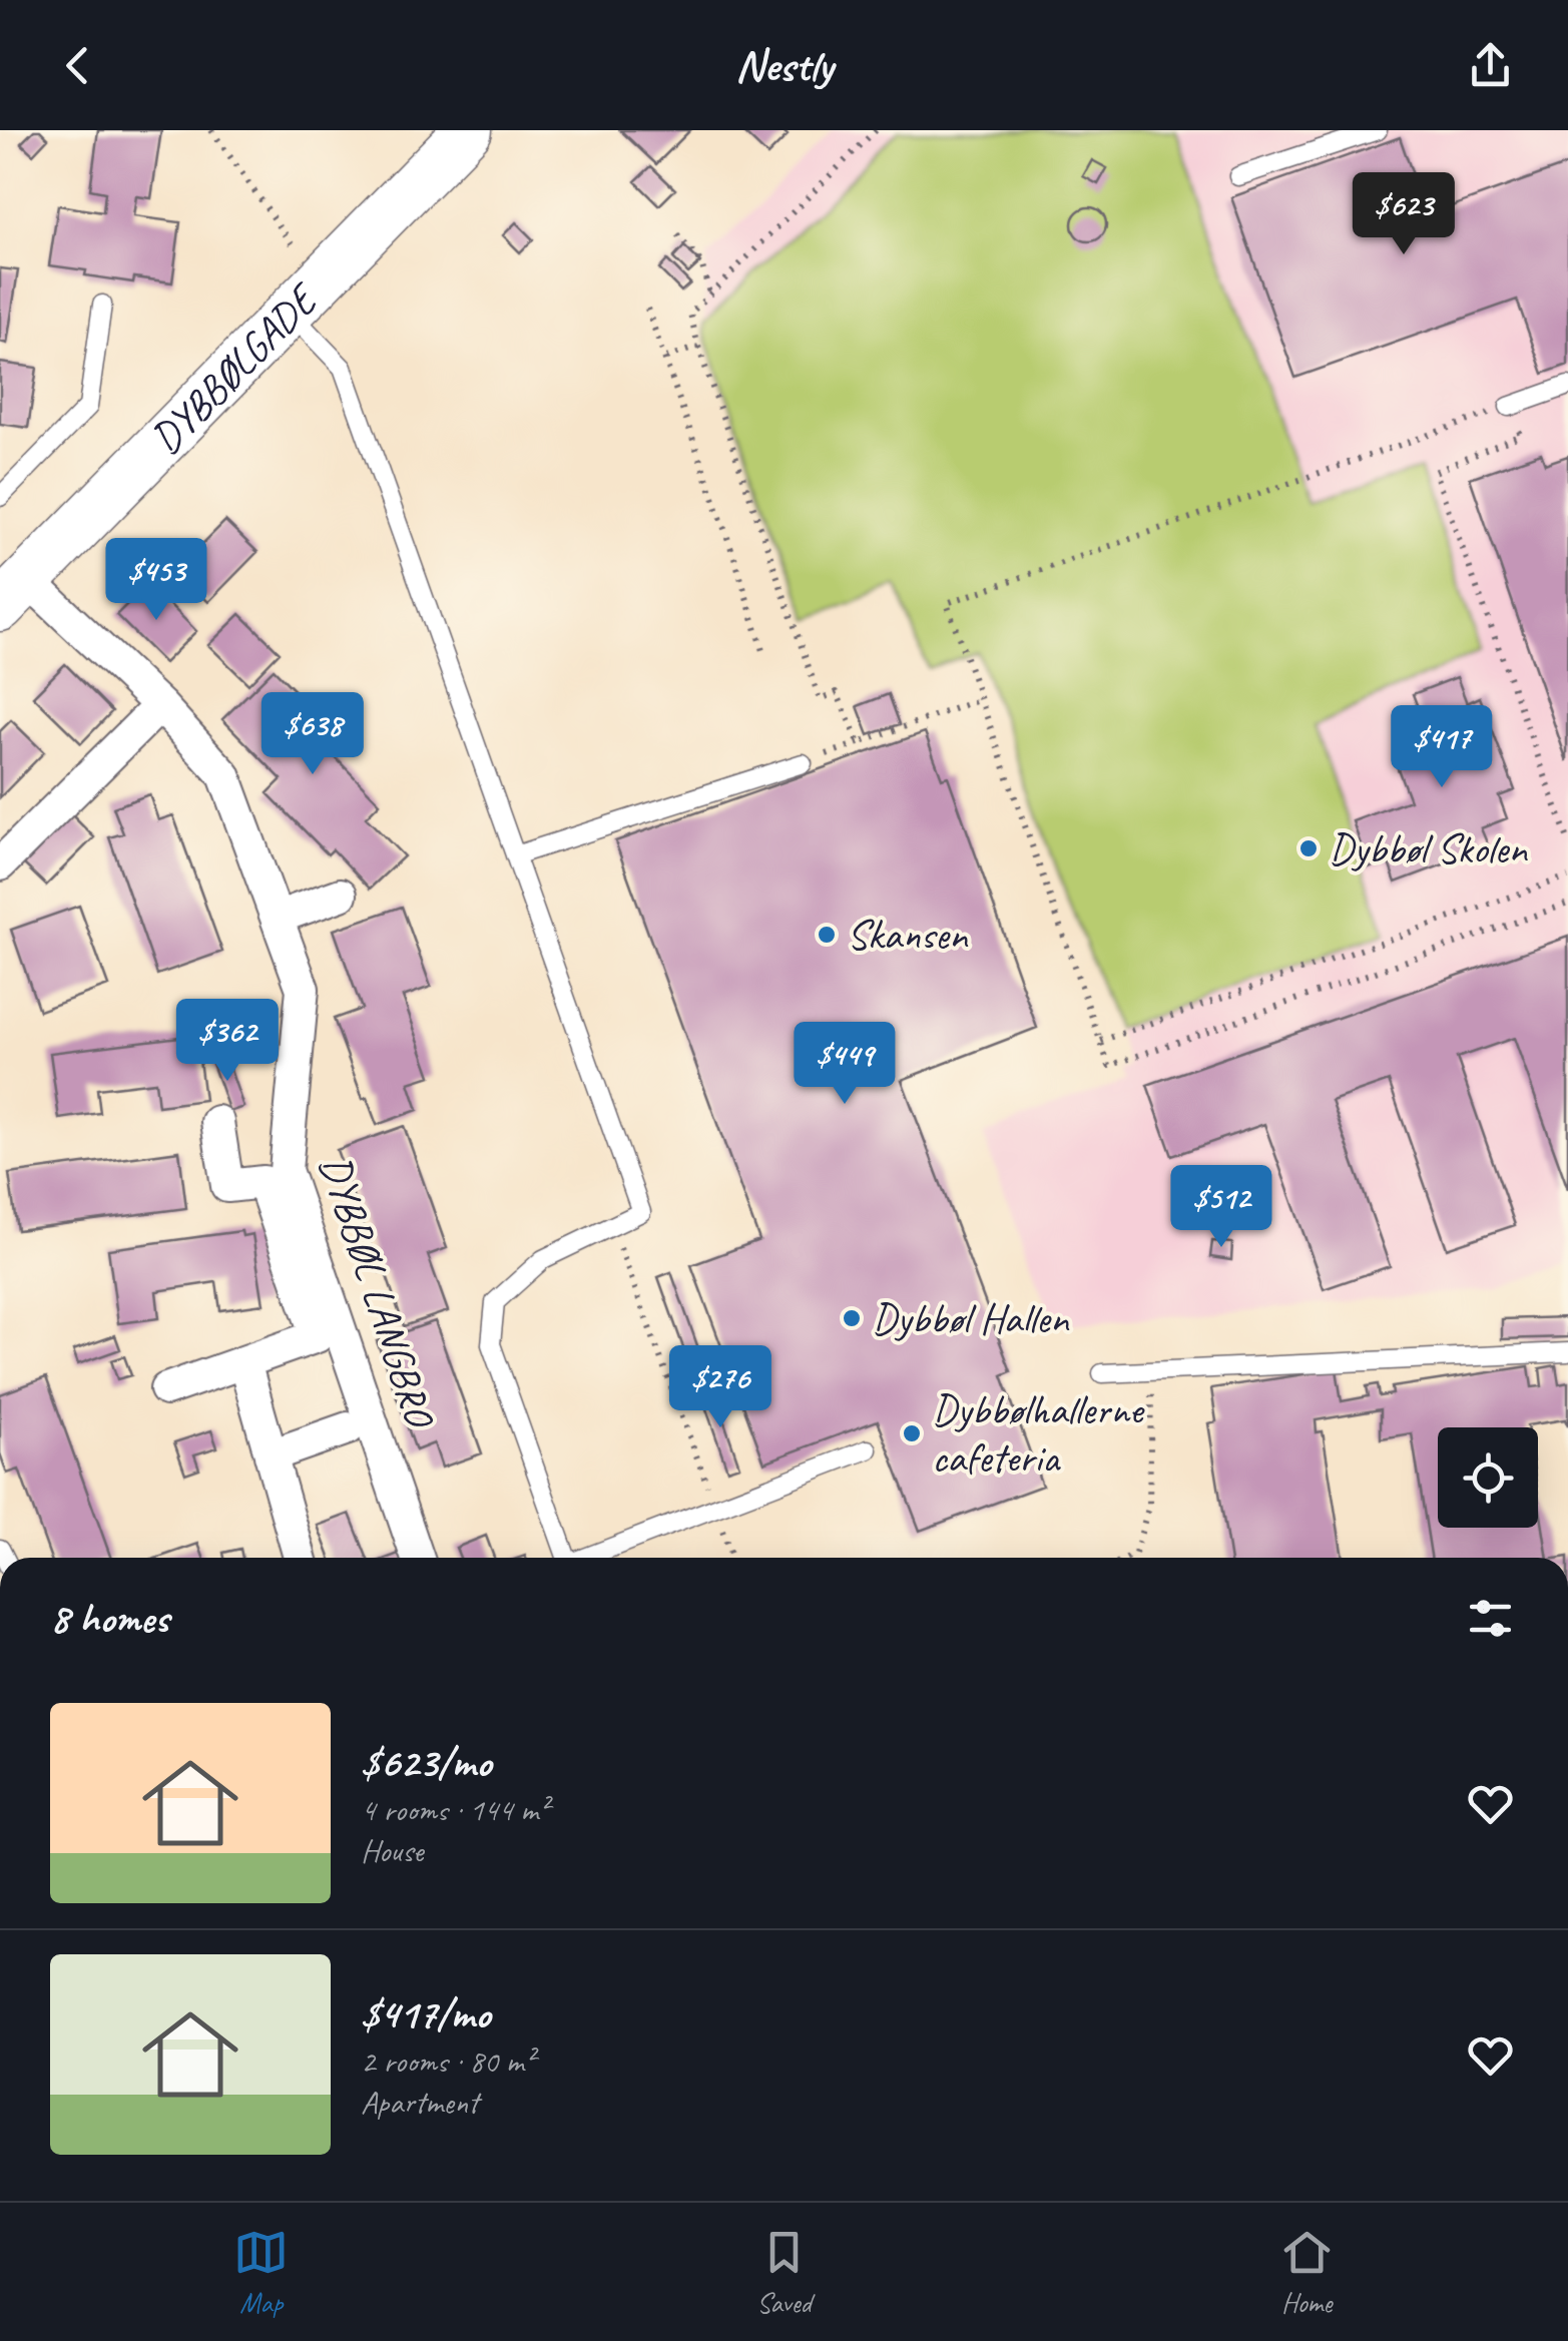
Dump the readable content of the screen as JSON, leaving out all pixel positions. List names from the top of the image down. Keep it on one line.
{"streets":{"street":["DYBBØLGADE","DYBBØL LANGBRO"]},"crossings":[["DYBBØLGADE","DYBBØL LANGBRO"]],"places":["Dybbøl Skolen","Skansen","Dybbøl Hallen","Dybbølhallerne cafeteria"],"page":{"header":"Nestly","price":["$623","$453","$638","$417","$362","$449","$512","$276"],"heading":"8 homes","list":[{"name":"$623/mo","note":"4 rooms · 144 m² · House"},{"name":"$417/mo","note":"2 rooms · 80 m² · Apartment"}],"tabs":["Map","Saved","Home"]}}
